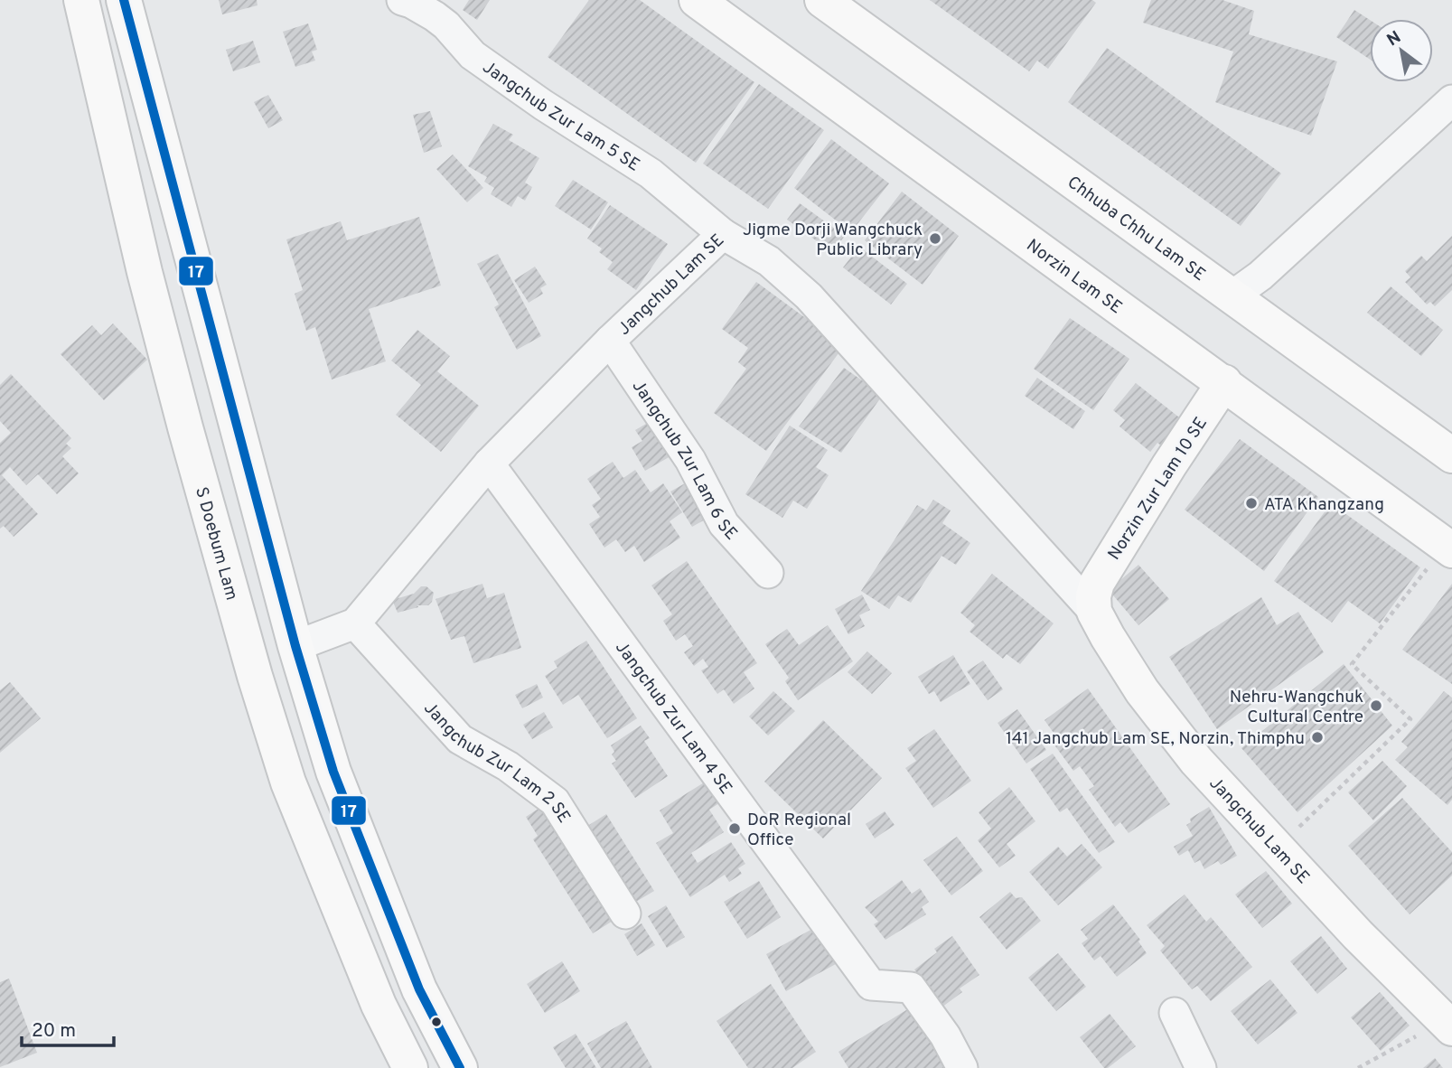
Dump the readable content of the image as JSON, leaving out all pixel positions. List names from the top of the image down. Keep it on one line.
{"streets":{"main road":["Chhuba Chhu Lam SE","Norzin Lam SE","Jangchub Lam SE","Norzin Zur Lam 10 SE","S Doebum Lam"],"street":["Jangchub Zur Lam 5 SE","Jangchub Zur Lam 6 SE","Jangchub Zur Lam 4 SE","Jangchub Zur Lam 2 SE"]},"crossings":[["Jangchub Zur Lam 5 SE","Jangchub Lam SE"],["Norzin Lam SE","Norzin Zur Lam 10 SE"],["Jangchub Lam SE","Jangchub Zur Lam 6 SE"],["Jangchub Lam SE","Norzin Zur Lam 10 SE"],["Jangchub Lam SE","Jangchub Zur Lam 4 SE"],["Jangchub Lam SE","Jangchub Zur Lam 2 SE"]],"places":["Jigme Dorji Wangchuck Public Library","ATA Khangzang","Nehru-Wangchuk Cultural Centre","141 Jangchub Lam SE, Norzin, Thimphu","DoR Regional Office"],"lines":["transit line 17"],"scale_bar":"20 m","north":"top left"}
